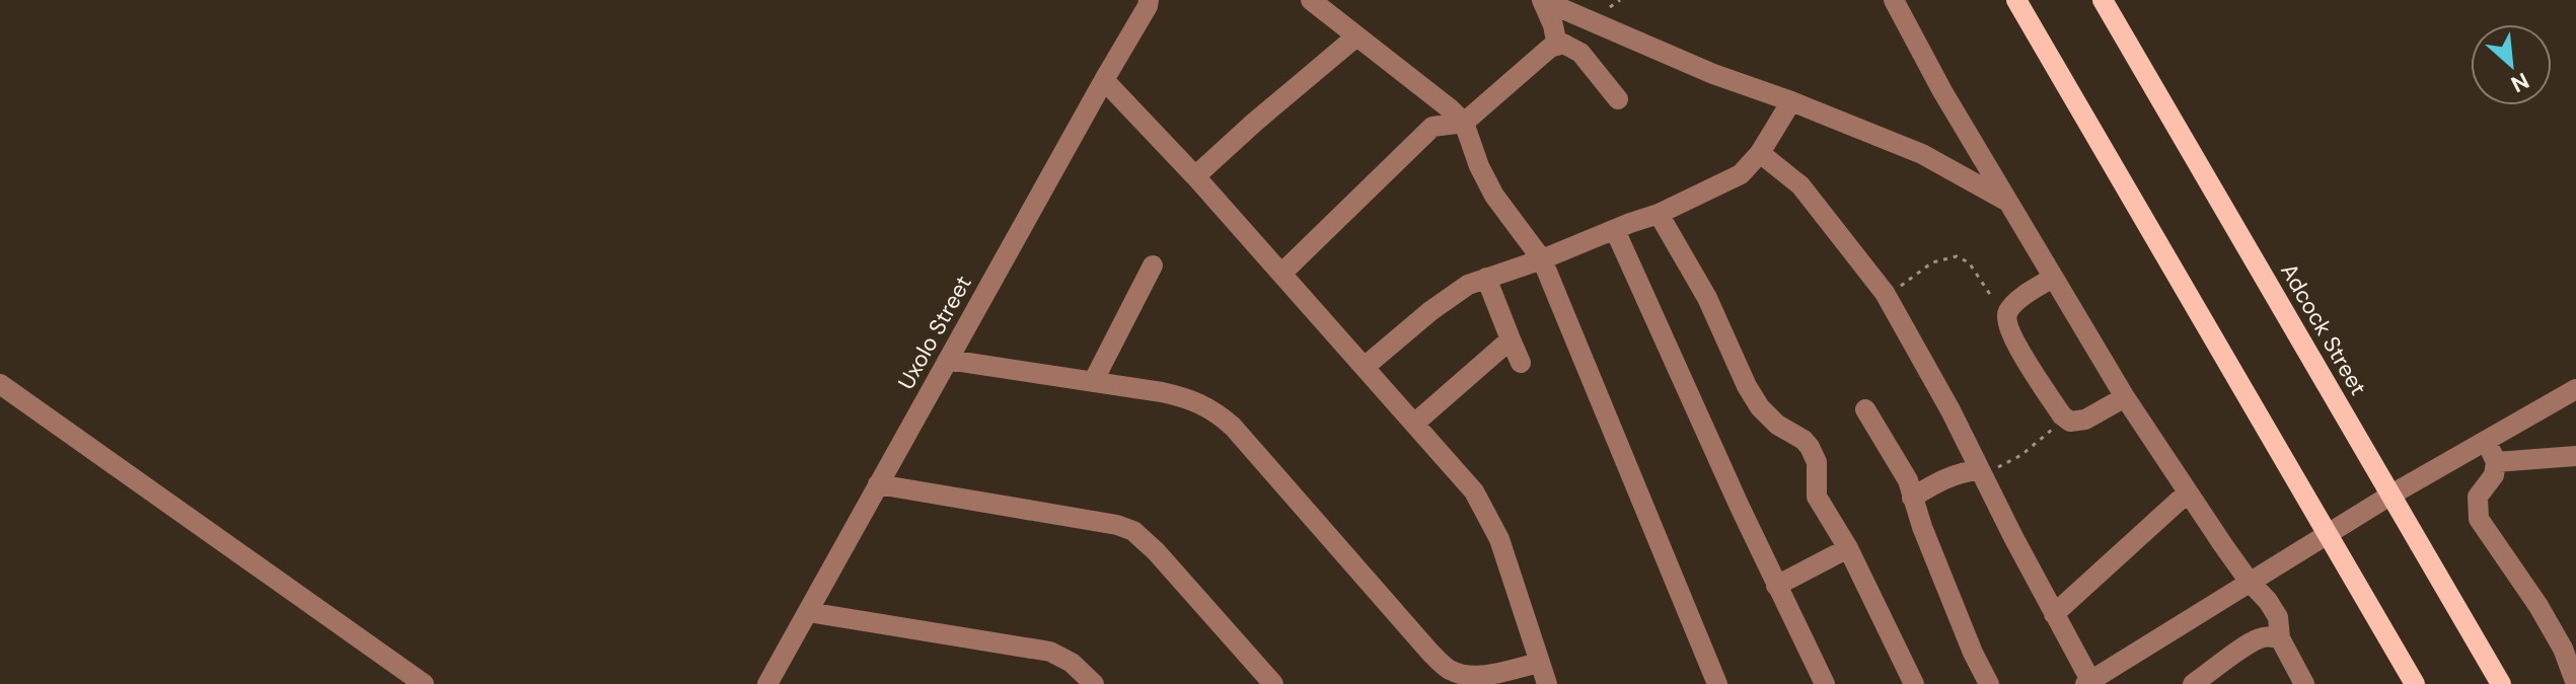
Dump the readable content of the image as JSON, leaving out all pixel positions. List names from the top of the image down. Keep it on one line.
{"streets":{"main road":["Adcock Street"],"street":["Uxolo Street"]},"north":"bottom right"}
